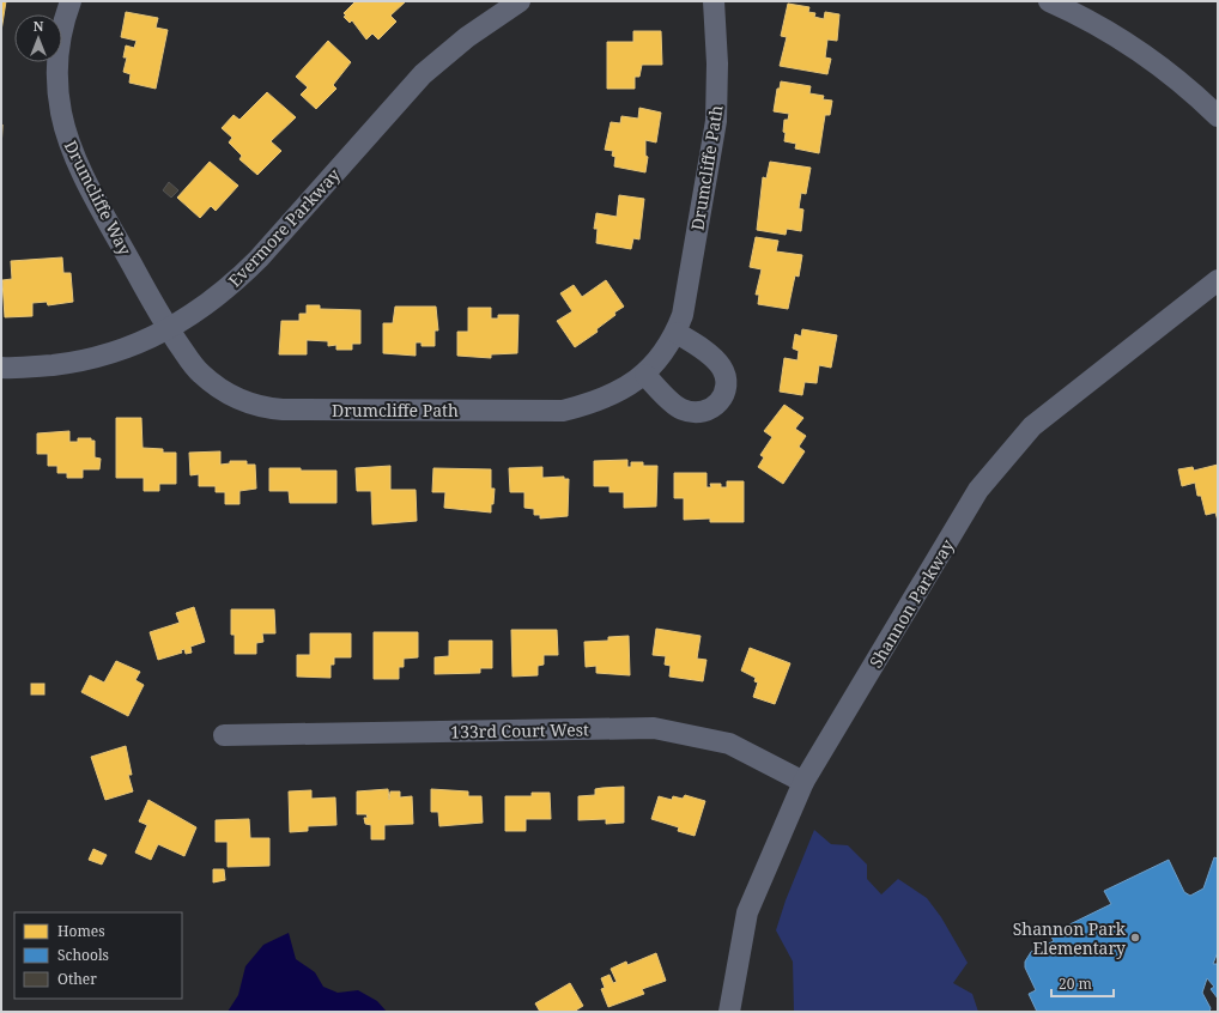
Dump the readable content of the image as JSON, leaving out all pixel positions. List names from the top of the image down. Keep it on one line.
{"streets":{"street":["Drumcliffe Path","Drumcliffe Way","Evermore Parkway","Shannon Parkway","133rd Court West"]},"crossings":[["Drumcliffe Path","Drumcliffe Way"],["Drumcliffe Path","Evermore Parkway"],["Drumcliffe Way","Evermore Parkway"],["Shannon Parkway","133rd Court West"]],"places":["Shannon Park Elementary"],"legend":["Homes","Schools","Other"],"scale_bar":"20 m","north":"top"}
